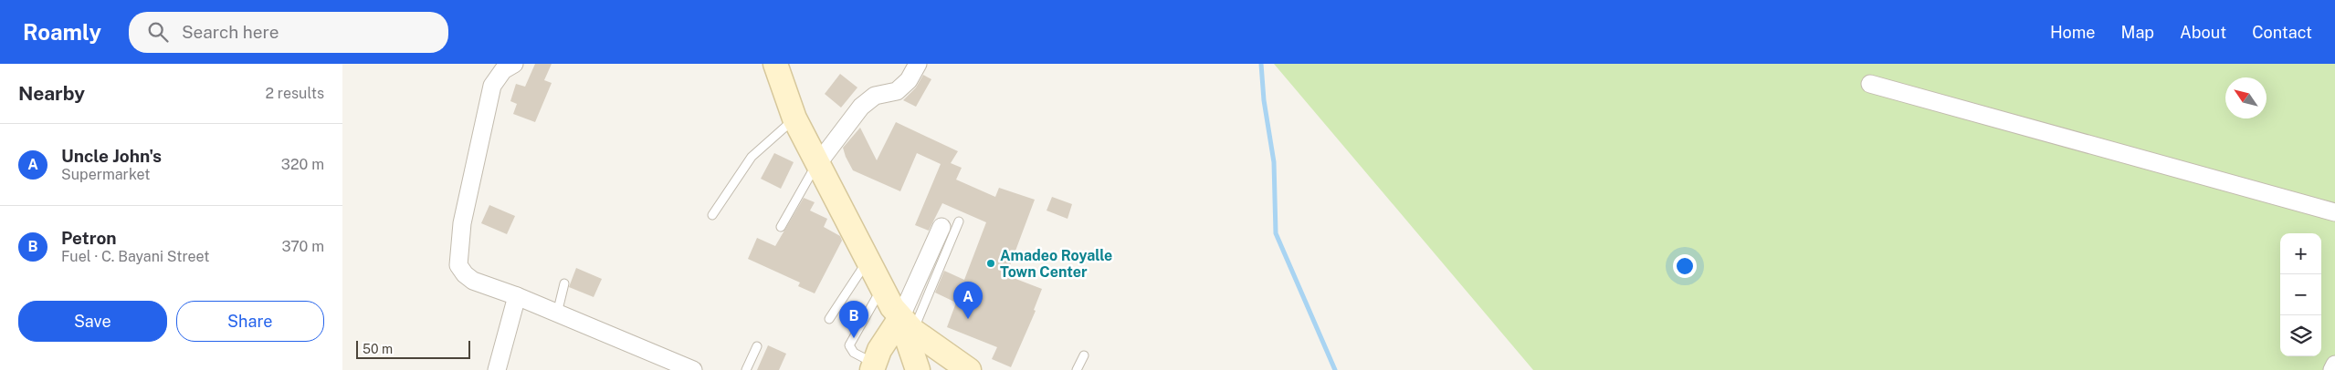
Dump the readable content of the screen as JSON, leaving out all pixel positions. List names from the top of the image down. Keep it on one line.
{"places":["Amadeo Royalle Town Center"],"scale_bar":"50 m","north":"top left","page":{"header":"Roamly","search":"Search here","nav":["Home","Map","About","Contact"],"heading":["Nearby","2 results"],"list":[{"mark":"A","name":"Uncle John's","note":"Supermarket","value":"320 m"},{"mark":"B","name":"Petron","note":"Fuel · C. Bayani Street","value":"370 m"}],"map_buttons":["+","−"],"pins":["A","B"],"buttons":["Save","Share"],"scale":"50 m"}}
